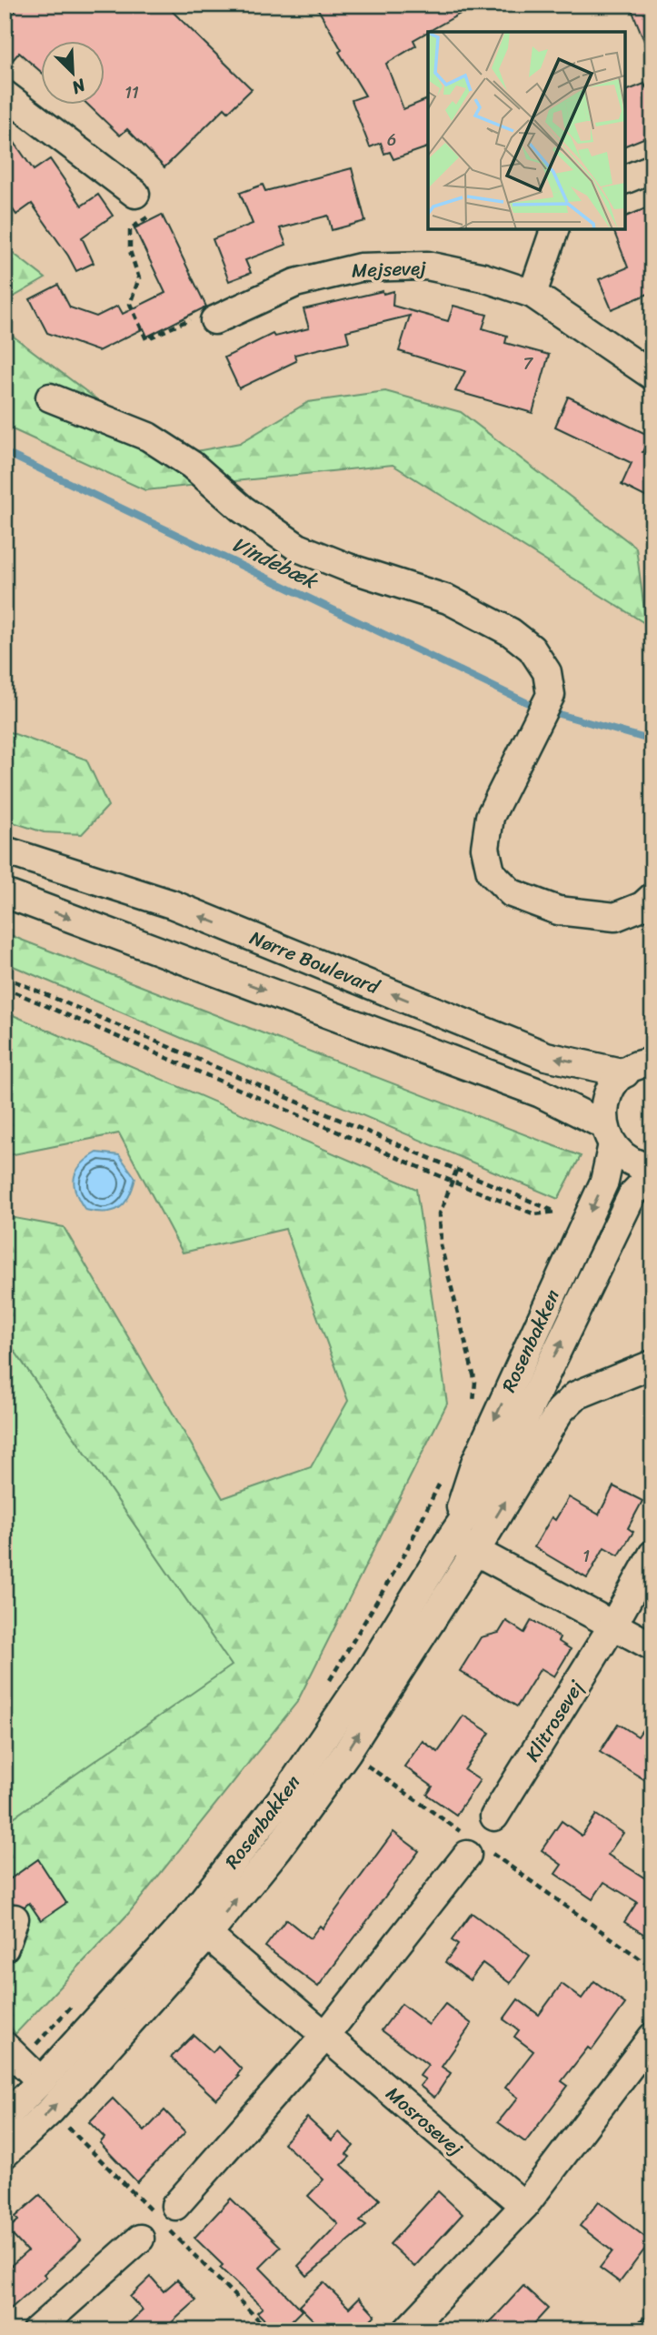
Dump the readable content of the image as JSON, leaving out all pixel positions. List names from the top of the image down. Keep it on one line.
{"streets":{"street":["Mejsevej","Nørre Boulevard","Rosenbakken","Klitrosevej","Mosrosevej"]},"crossings":[["Nørre Boulevard","Rosenbakken"],["Rosenbakken","Mosrosevej"]],"water":["Vindebæk"],"house_numbers":["11","6","7","1"],"north":"bottom right"}
